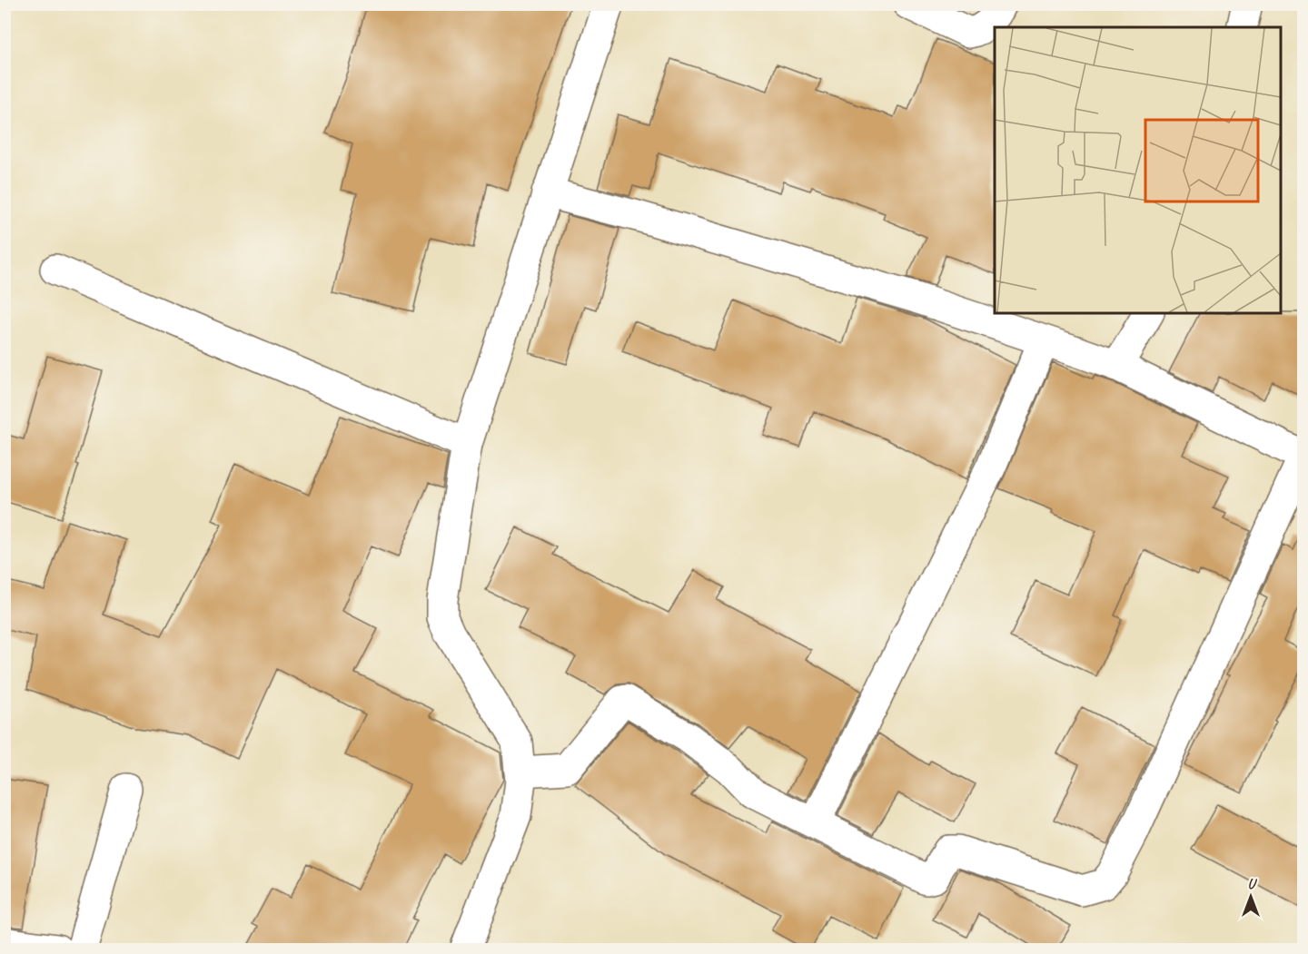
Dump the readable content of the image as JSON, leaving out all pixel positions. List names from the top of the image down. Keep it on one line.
{"north":"top"}
